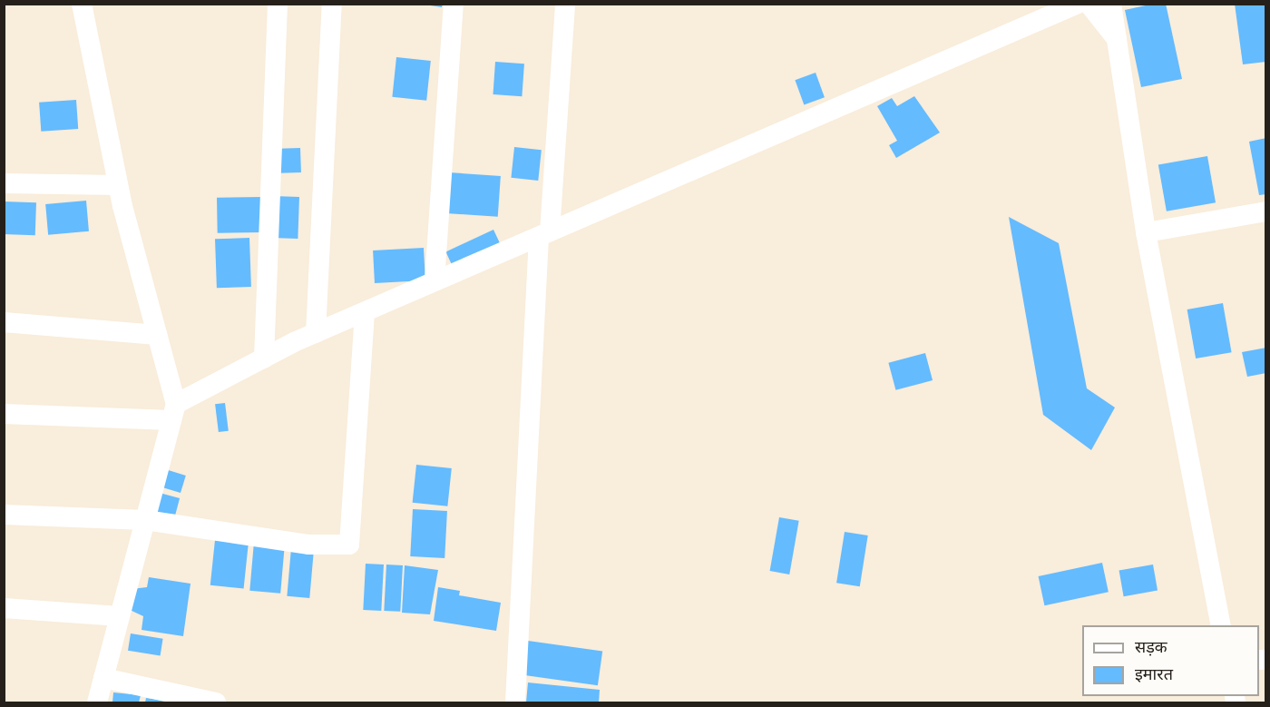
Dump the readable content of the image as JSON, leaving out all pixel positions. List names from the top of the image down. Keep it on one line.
{"legend":["सड़क","इमारत"]}
